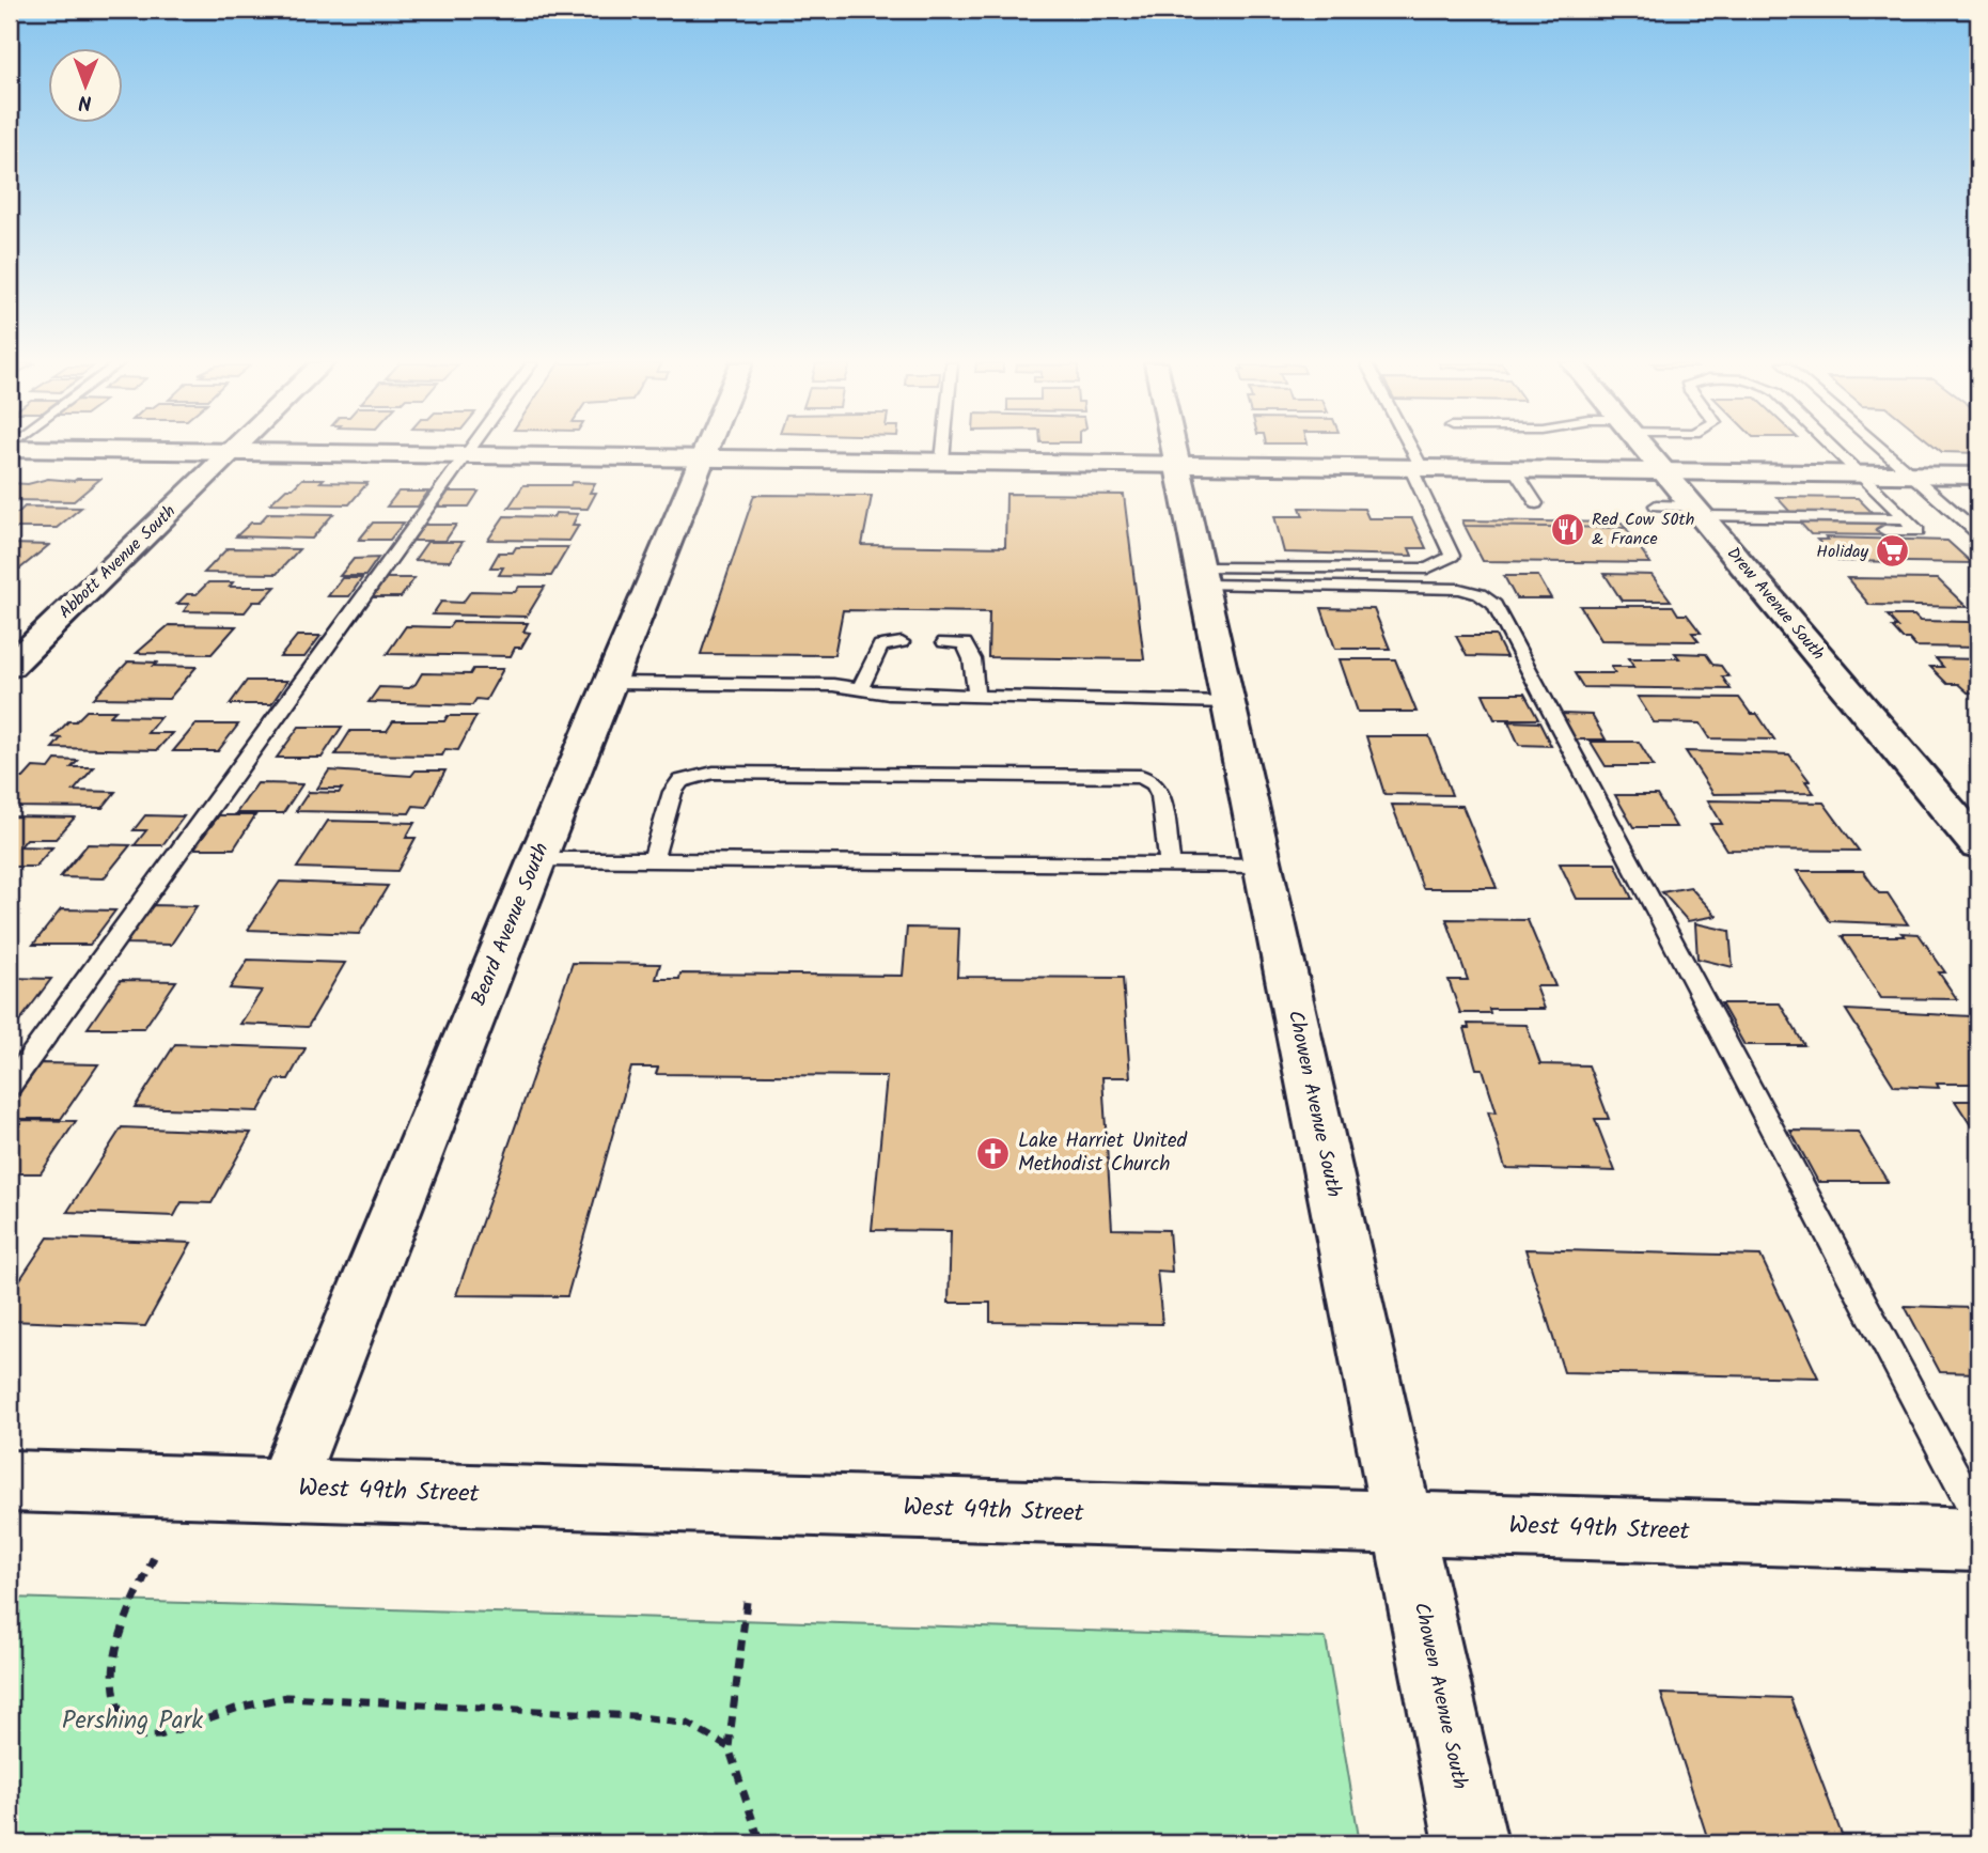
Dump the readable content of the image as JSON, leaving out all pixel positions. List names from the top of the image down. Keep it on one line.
{"streets":{"street":["Abbott Avenue South","Drew Avenue South","Beard Avenue South","Chowen Avenue South","West 49th Street"]},"crossings":[["Beard Avenue South","West 49th Street"],["Chowen Avenue South","West 49th Street"]],"parks":["Pershing Park"],"places":{"restaurant":["Red Cow 50th & France"],"supermarket":["Holiday"],"church":["Lake Harriet United Methodist Church"]},"north":"bottom"}
